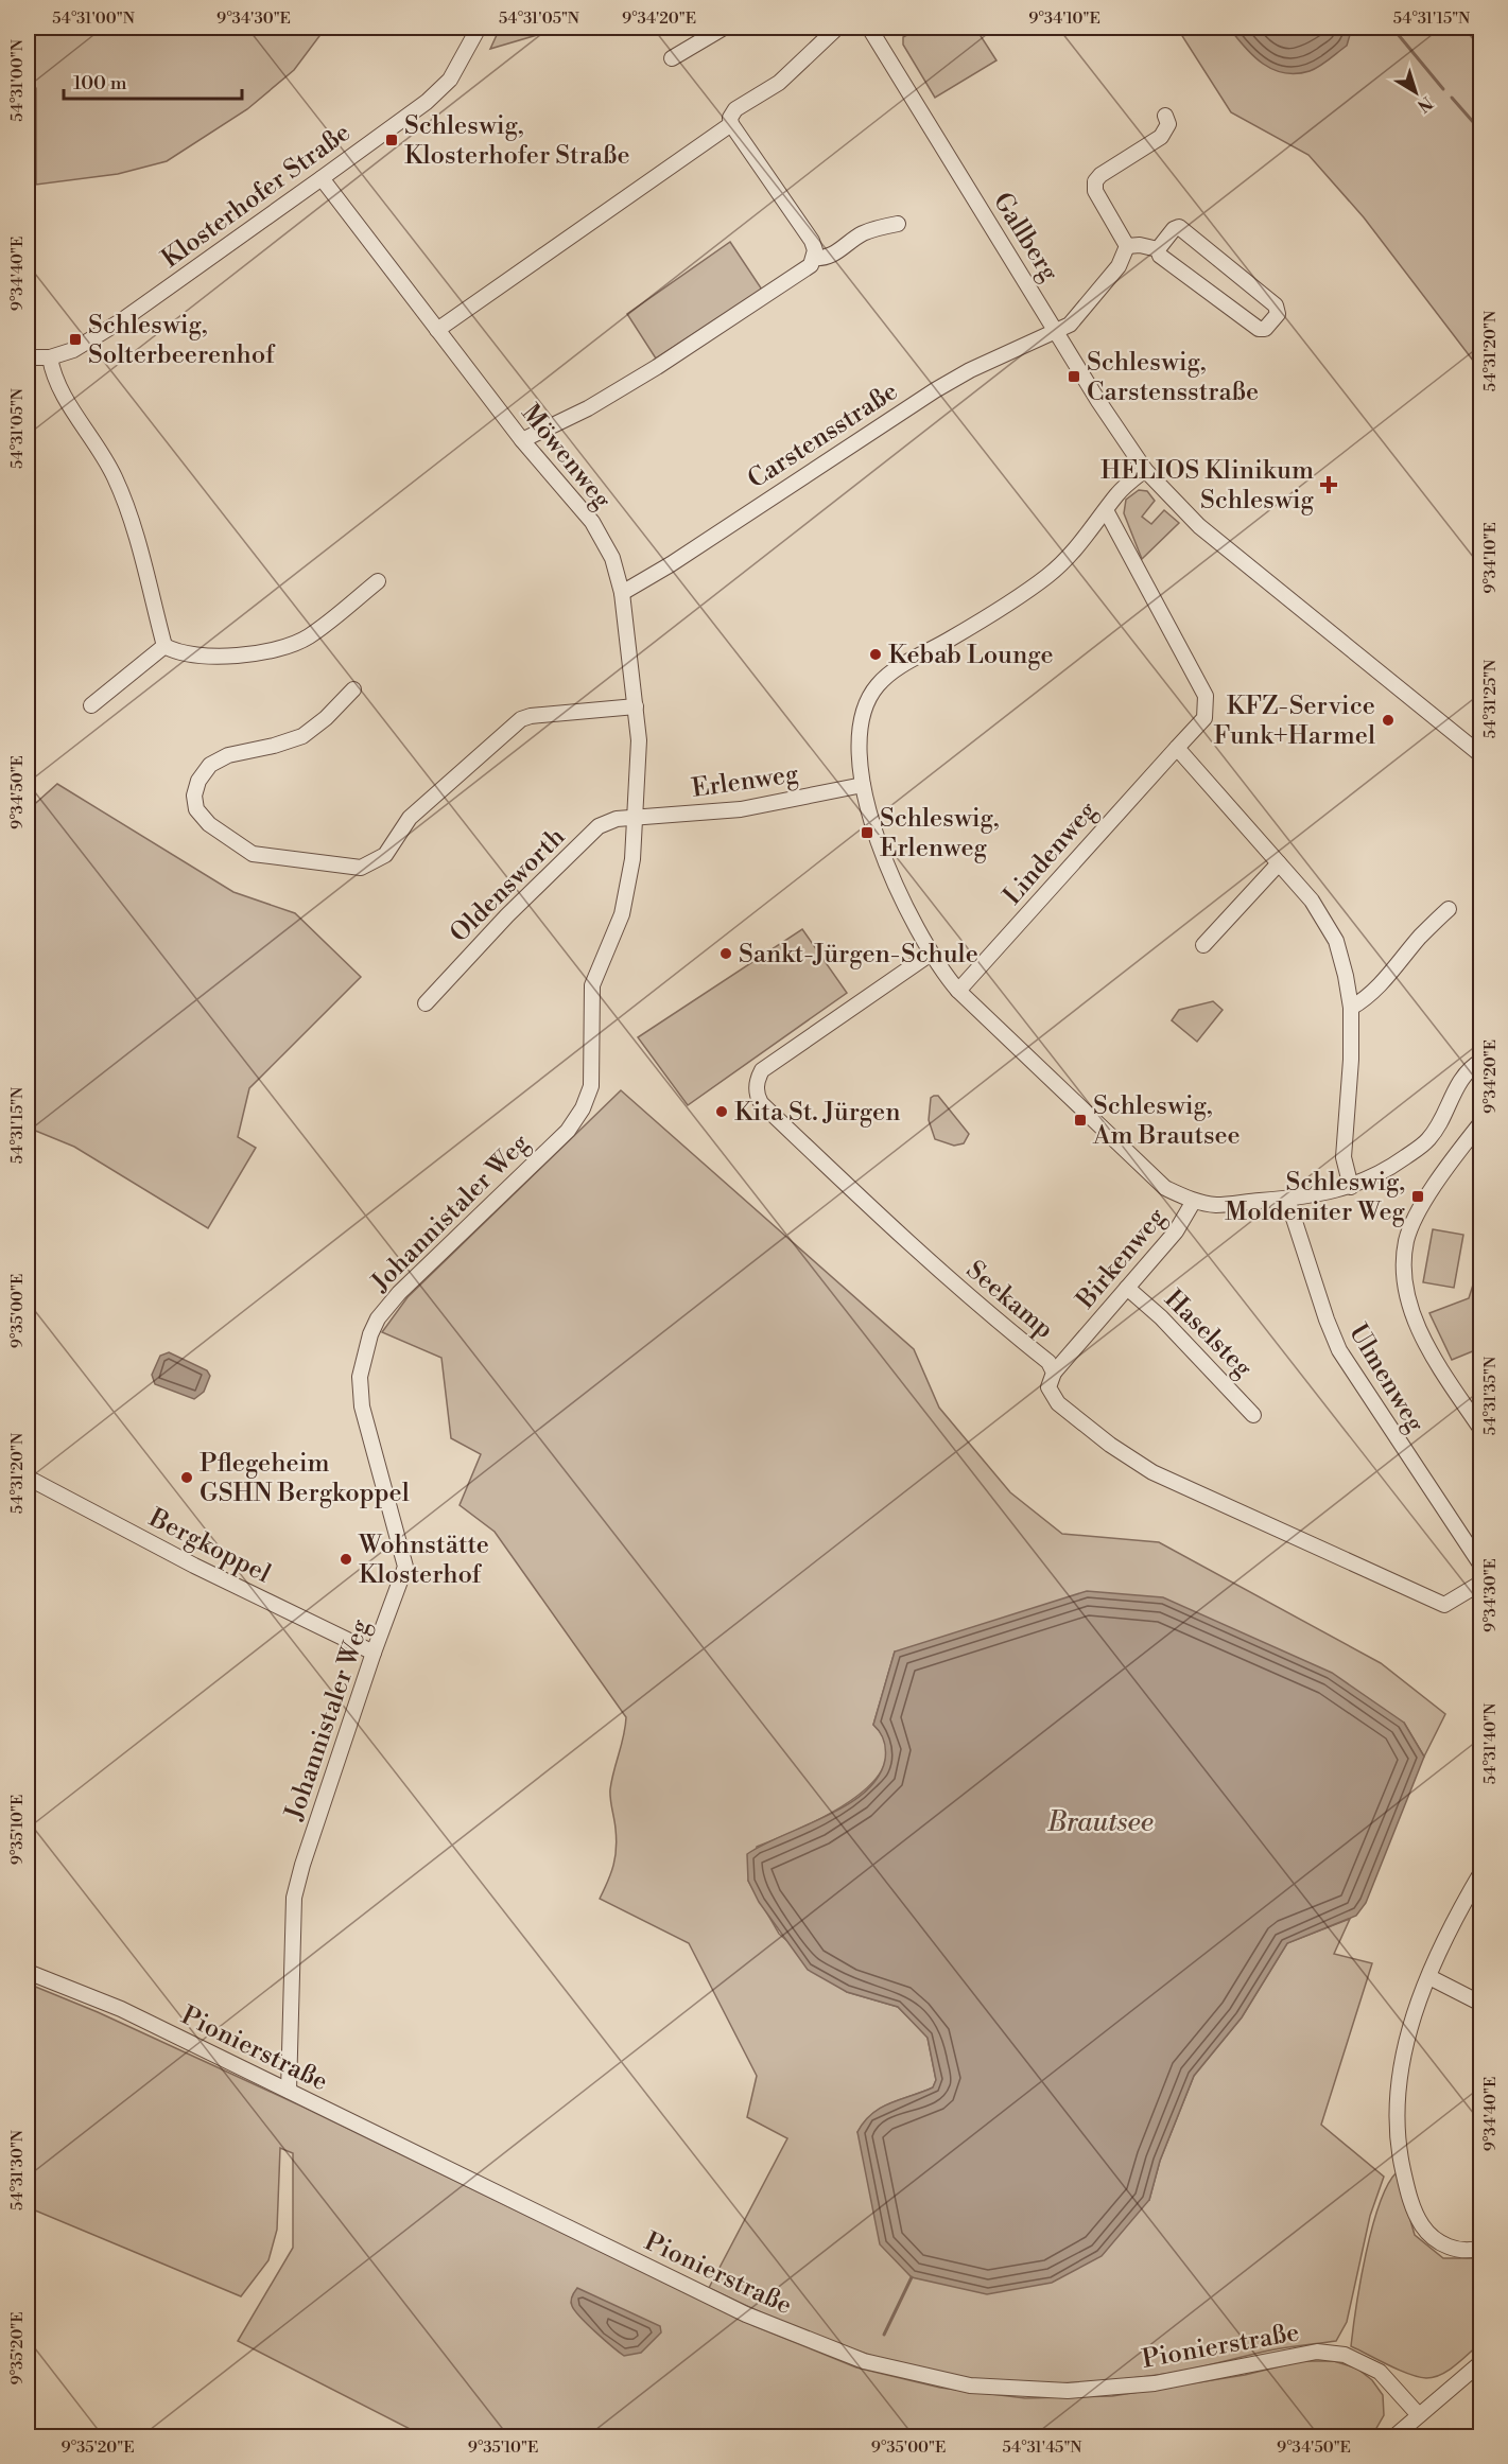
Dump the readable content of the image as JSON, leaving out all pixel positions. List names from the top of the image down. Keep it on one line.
{"streets":{"street":["Klosterhofer Straße","Gallberg","Carstensstraße","Möwenweg","Erlenweg","Lindenweg","Oldensworth","Johannistaler Weg","Birkenweg","Seekamp","Haselsteg","Ulmenweg","Bergkoppel","Pionierstraße"]},"crossings":[["Klosterhofer Straße","Möwenweg"],["Gallberg","Carstensstraße"],["Carstensstraße","Möwenweg"],["Möwenweg","Erlenweg"],["Möwenweg","Oldensworth"],["Möwenweg","Johannistaler Weg"],["Erlenweg","Oldensworth"],["Erlenweg","Johannistaler Weg"],["Oldensworth","Johannistaler Weg"],["Johannistaler Weg","Bergkoppel"],["Johannistaler Weg","Pionierstraße"],["Birkenweg","Seekamp"],["Birkenweg","Haselsteg"]],"water":["Brautsee"],"places":{"transit":["Schleswig, Klosterhofer Straße","Schleswig, Solterbeerenhof","Schleswig, Carstensstraße","Schleswig, Erlenweg","Schleswig, Am Brautsee","Schleswig, Moldeniter Weg"],"health":["HELIOS Klinikum Schleswig"],"other":["Kebab Lounge","KFZ-Service Funk+Harmel","Sankt-Jürgen-Schule","Kita St. Jürgen","Pflegeheim GSHN Bergkoppel","Wohnstätte Klosterhof"]},"scale_bar":"100 m","north":"bottom right","coordinates":["54°31'00\"N","9°34'30\"E","54°31'05\"N","9°34'20\"E","9°34'10\"E","54°31'15\"N","9°34'40\"E","54°31'20\"N","54°31'25\"N","9°34'50\"E","9°35'00\"E","54°31'35\"N","54°31'40\"N","9°35'10\"E","54°31'30\"N","9°35'20\"E","54°31'45\"N"]}
